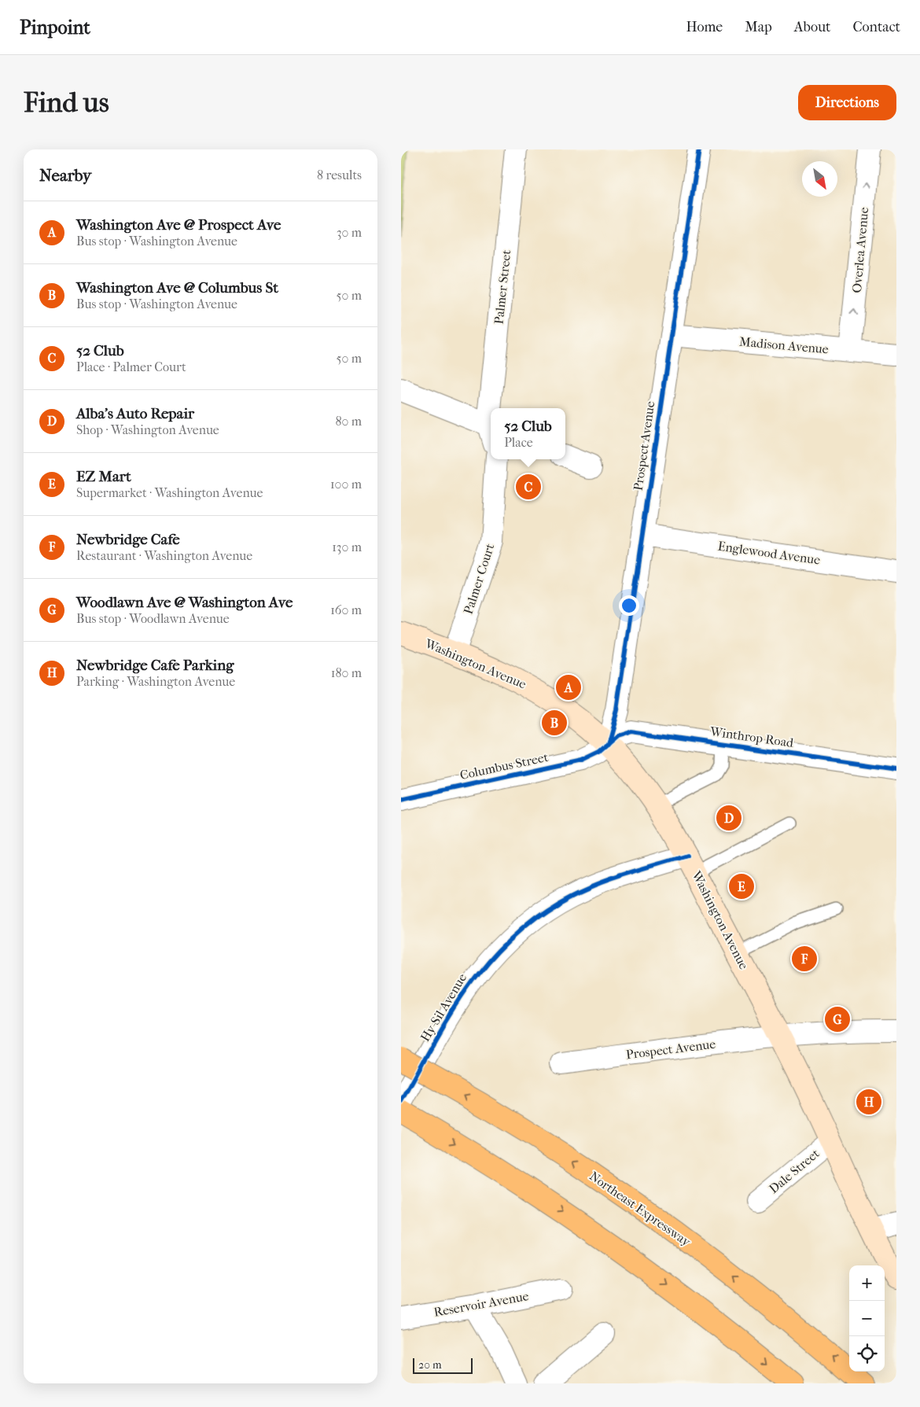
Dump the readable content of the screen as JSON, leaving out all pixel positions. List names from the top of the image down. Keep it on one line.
{"streets":{"highway":["Northeast Expressway"],"main road":["Washington Avenue"],"street":["Overlea Avenue","Palmer Street","Madison Avenue","Prospect Avenue","Englewood Avenue","Palmer Court","Winthrop Road","Columbus Street","Hy-Sil Avenue","Dale Street","Reservoir Avenue"]},"crossings":[["Overlea Avenue","Madison Avenue"],["Madison Avenue","Prospect Avenue"],["Prospect Avenue","Englewood Avenue"],["Prospect Avenue","Washington Avenue"],["Prospect Avenue","Winthrop Road"],["Prospect Avenue","Columbus Street"],["Palmer Court","Washington Avenue"],["Washington Avenue","Winthrop Road"],["Washington Avenue","Columbus Street"],["Washington Avenue","Hy-Sil Avenue"],["Washington Avenue","Dale Street"],["Winthrop Road","Columbus Street"]],"one_way":["Overlea Avenue"],"scale_bar":"20 m","north":"bottom right","page":{"header":"Pinpoint","nav":["Home","Map","About","Contact"],"buttons":"Directions","title":"Find us","heading":["Nearby","8 results"],"list":[{"mark":"A","name":"Washington Ave @ Prospect Ave","note":"Bus stop · Washington Avenue","value":"30 m"},{"mark":"B","name":"Washington Ave @ Columbus St","note":"Bus stop · Washington Avenue","value":"50 m"},{"mark":"C","name":"52 Club","note":"Place · Palmer Court","value":"50 m"},{"mark":"D","name":"Alba's Auto Repair","note":"Shop · Washington Avenue","value":"80 m"},{"mark":"E","name":"EZ Mart","note":"Supermarket · Washington Avenue","value":"100 m"},{"mark":"F","name":"Newbridge Cafe","note":"Restaurant · Washington Avenue","value":"130 m"},{"mark":"G","name":"Woodlawn Ave @ Washington Ave","note":"Bus stop · Woodlawn Avenue","value":"160 m"},{"mark":"H","name":"Newbridge Cafe Parking","note":"Parking · Washington Avenue","value":"180 m"}],"popup":["52 Club","Place"],"pins":["C","A","B","D","E","F","G","H"],"map_buttons":["+","−"],"scale":"20 m"}}
